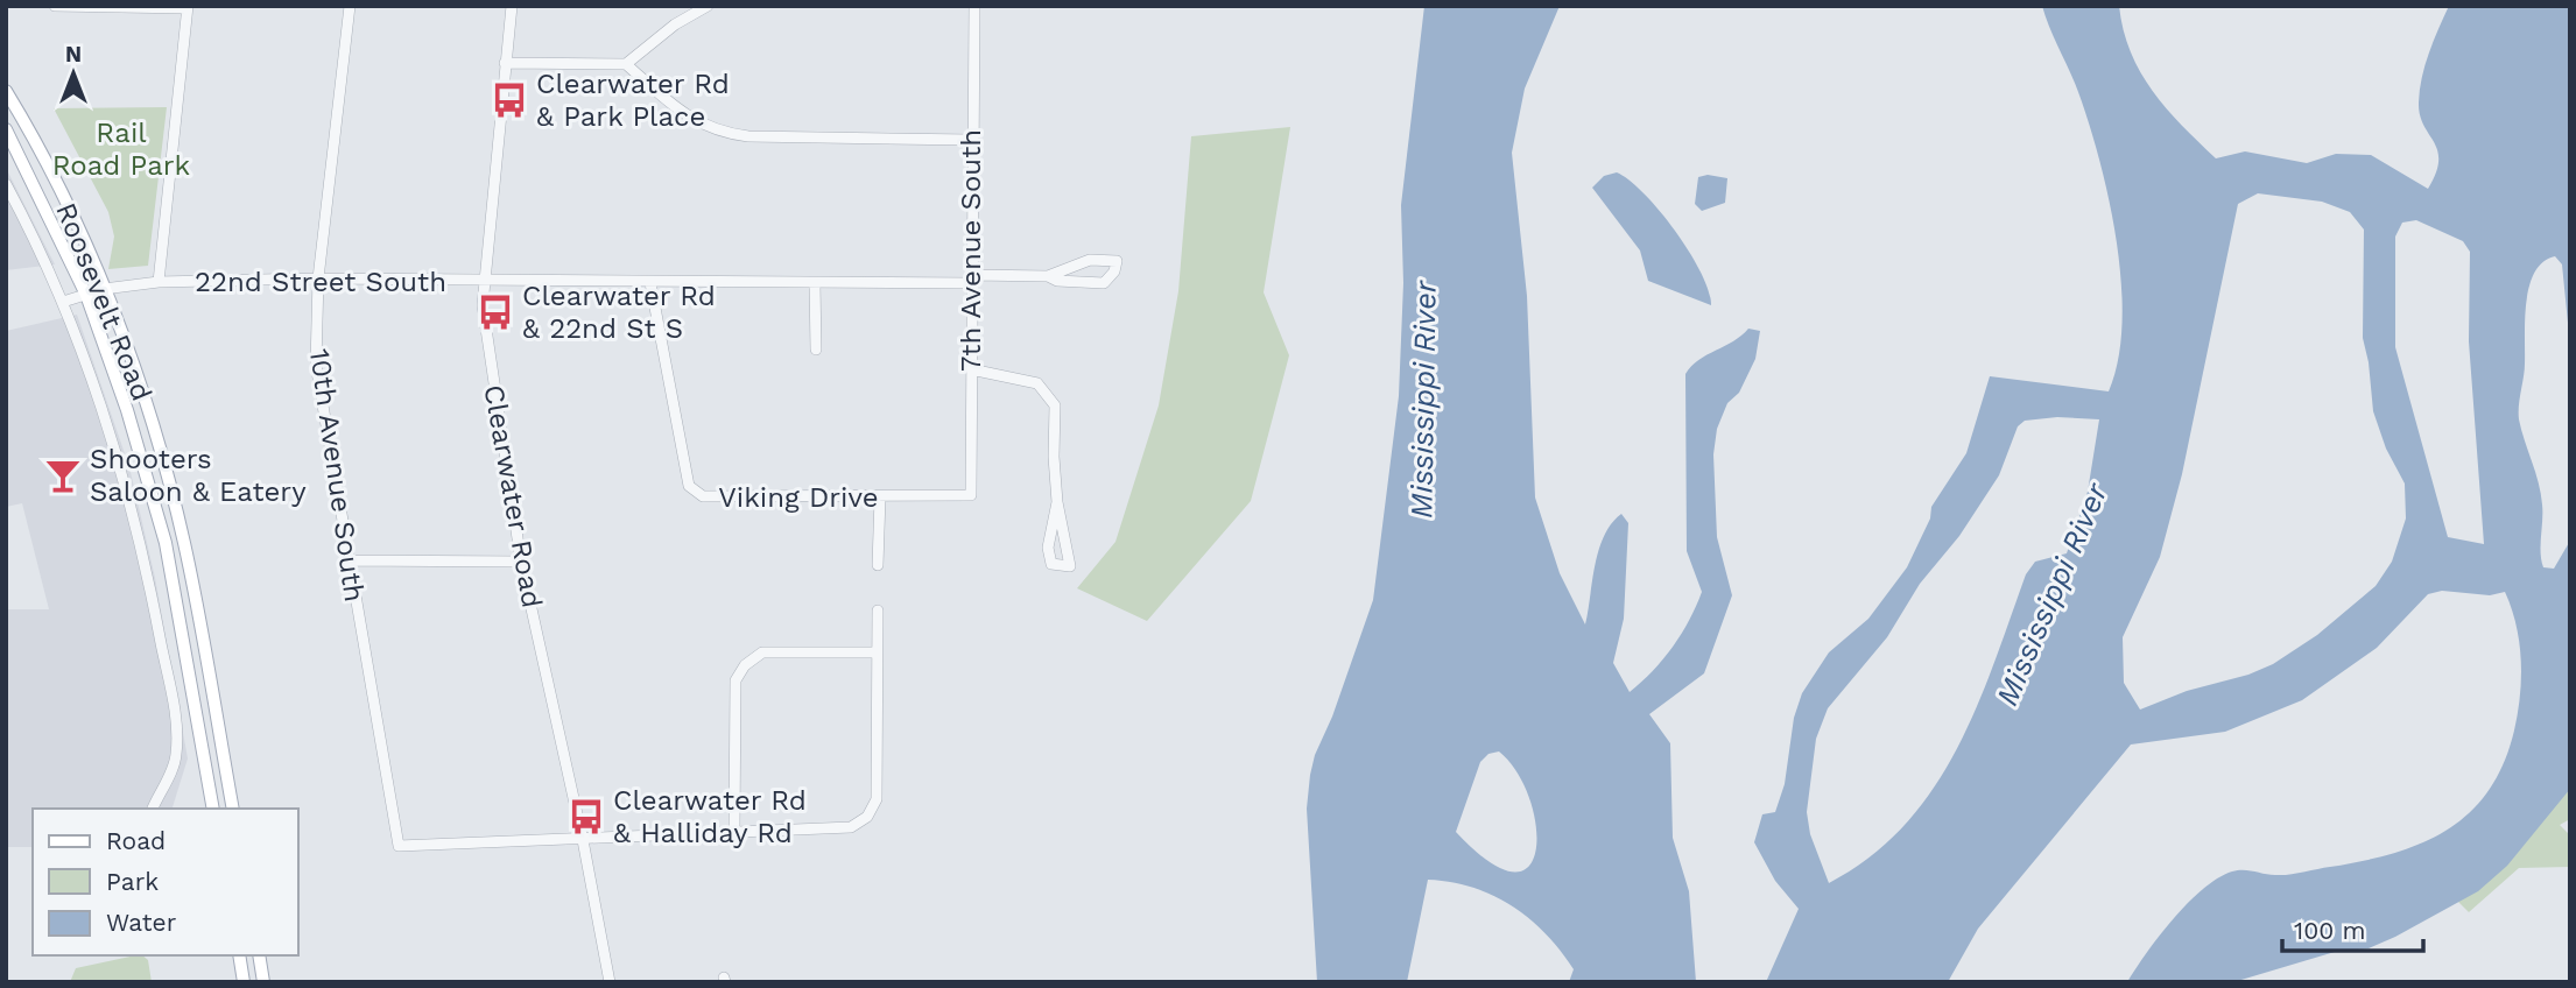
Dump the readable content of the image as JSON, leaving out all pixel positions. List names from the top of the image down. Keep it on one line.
{"streets":{"main road":["Roosevelt Road"],"street":["7th Avenue South","22nd Street South","10th Avenue South","Clearwater Road","Viking Drive"]},"crossings":[["7th Avenue South","22nd Street South"],["7th Avenue South","Viking Drive"],["22nd Street South","Roosevelt Road"],["22nd Street South","10th Avenue South"],["22nd Street South","Clearwater Road"],["22nd Street South","Viking Drive"],["10th Avenue South","Clearwater Road"]],"water":["Mississippi River"],"parks":["Rail Road Park"],"places":{"bus stop":["Clearwater Rd & Park Place","Clearwater Rd & 22nd St S","Clearwater Rd & Halliday Rd"],"bar":["Shooters Saloon & Eatery"]},"legend":["Road","Park","Water"],"scale_bar":"100 m","north":"top"}
